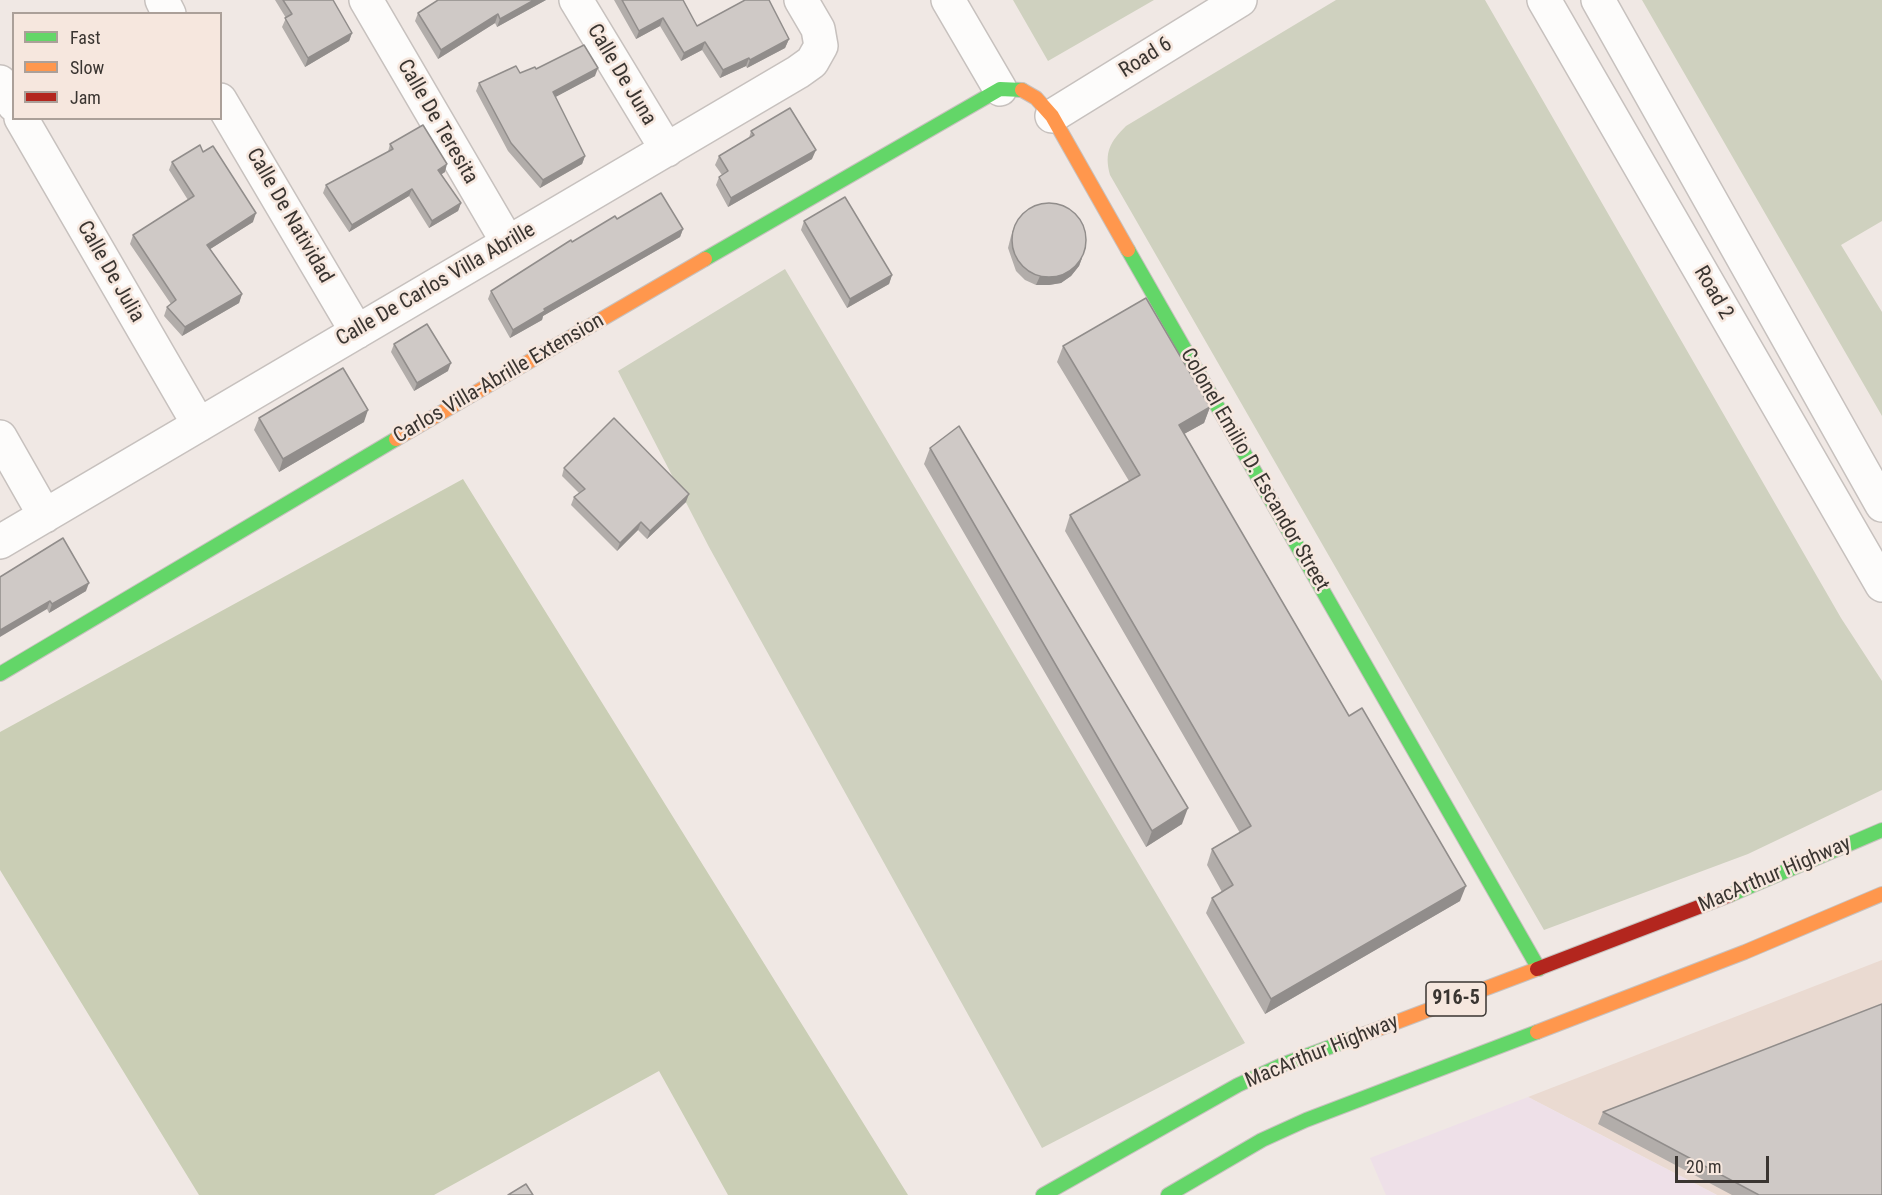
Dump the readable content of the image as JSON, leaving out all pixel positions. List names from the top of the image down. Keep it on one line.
{"streets":{"street":["Road 6","Calle De Juna","Calle De Teresita","Calle De Natividad","Calle De Julia","Calle De Carlos Villa Abrille","Road 2","Carlos Villa-Abrille Extension","Colonel Emilio D. Escandor Street","MacArthur Highway","916-5"]},"crossings":[["Road 6","Colonel Emilio D. Escandor Street"],["Calle De Juna","Calle De Carlos Villa Abrille"],["Calle De Teresita","Calle De Carlos Villa Abrille"],["Calle De Natividad","Calle De Carlos Villa Abrille"],["Calle De Julia","Calle De Carlos Villa Abrille"],["Carlos Villa-Abrille Extension","Colonel Emilio D. Escandor Street"],["Colonel Emilio D. Escandor Street","MacArthur Highway"]],"legend":["Fast","Slow","Jam"],"scale_bar":"20 m"}
